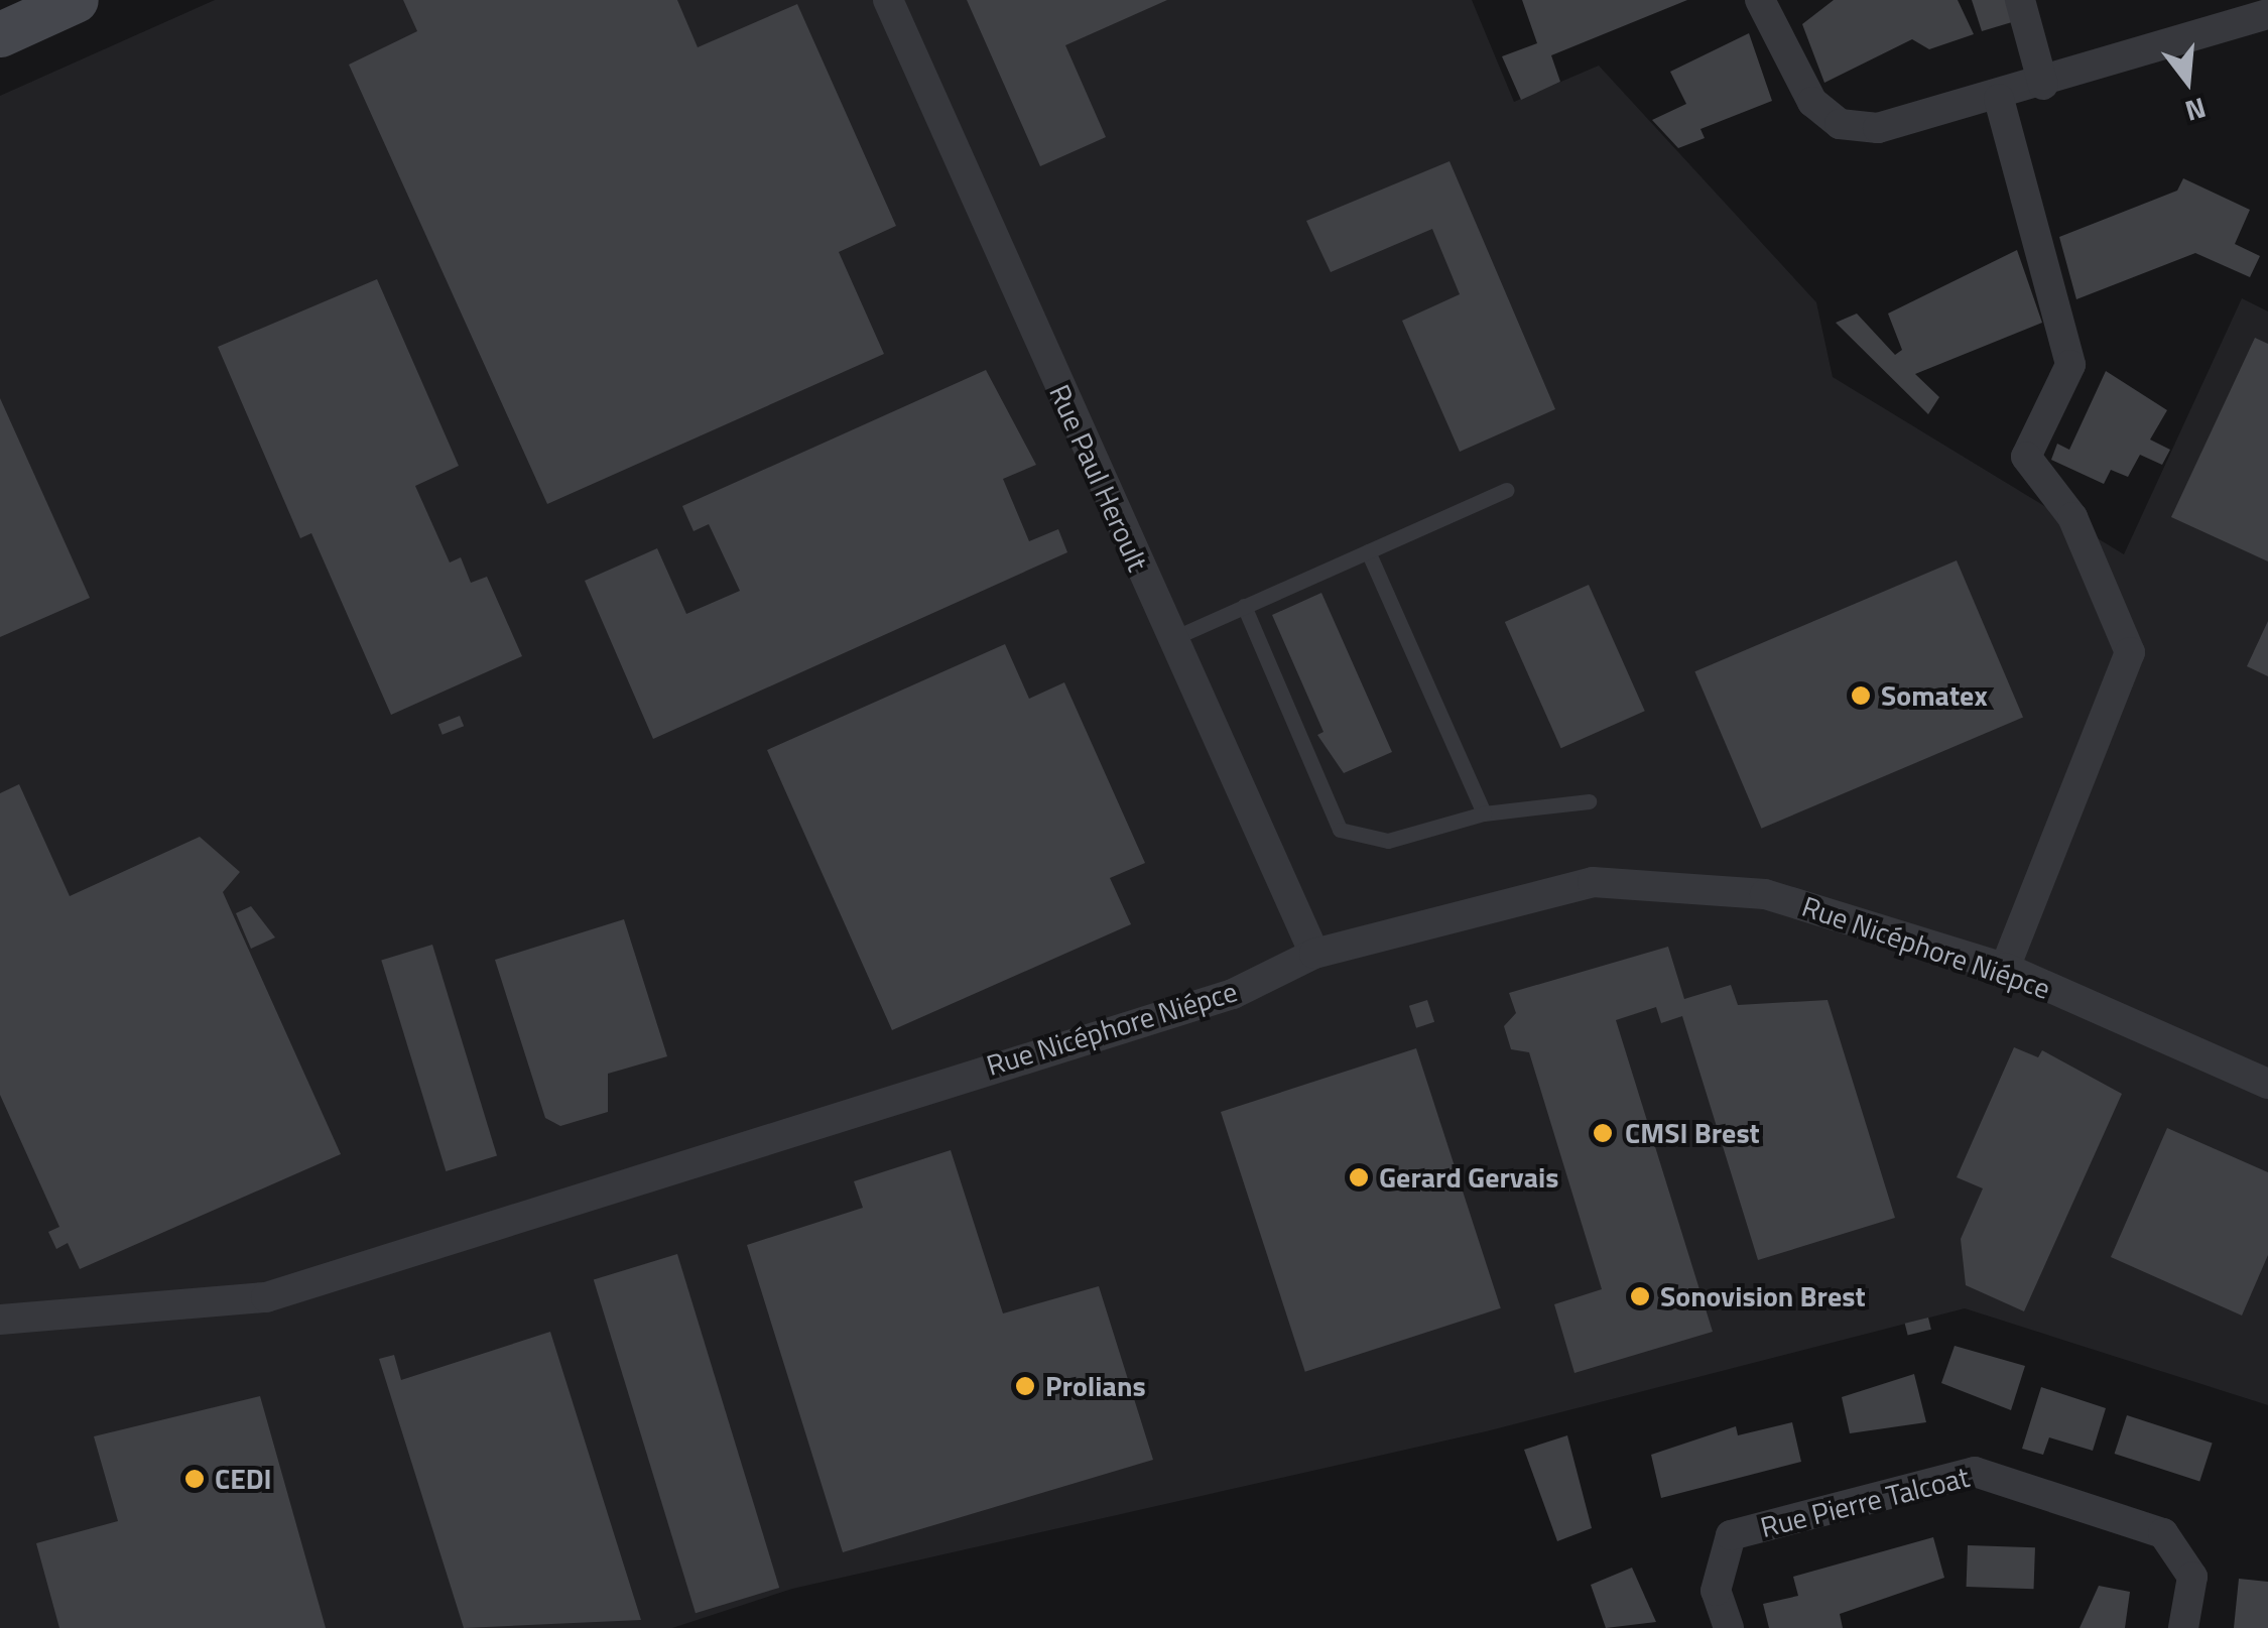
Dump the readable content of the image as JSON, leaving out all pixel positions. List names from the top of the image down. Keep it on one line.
{"streets":{"street":["Rue Paul Heroult","Rue Nicéphore Niépce","Rue Pierre Talcoat"]},"crossings":[["Rue Paul Heroult","Rue Nicéphore Niépce"]],"places":["Somatex","CMSI Brest","Gerard Gervais","Sonovision Brest","Prolians","CEDI"],"north":"bottom"}
